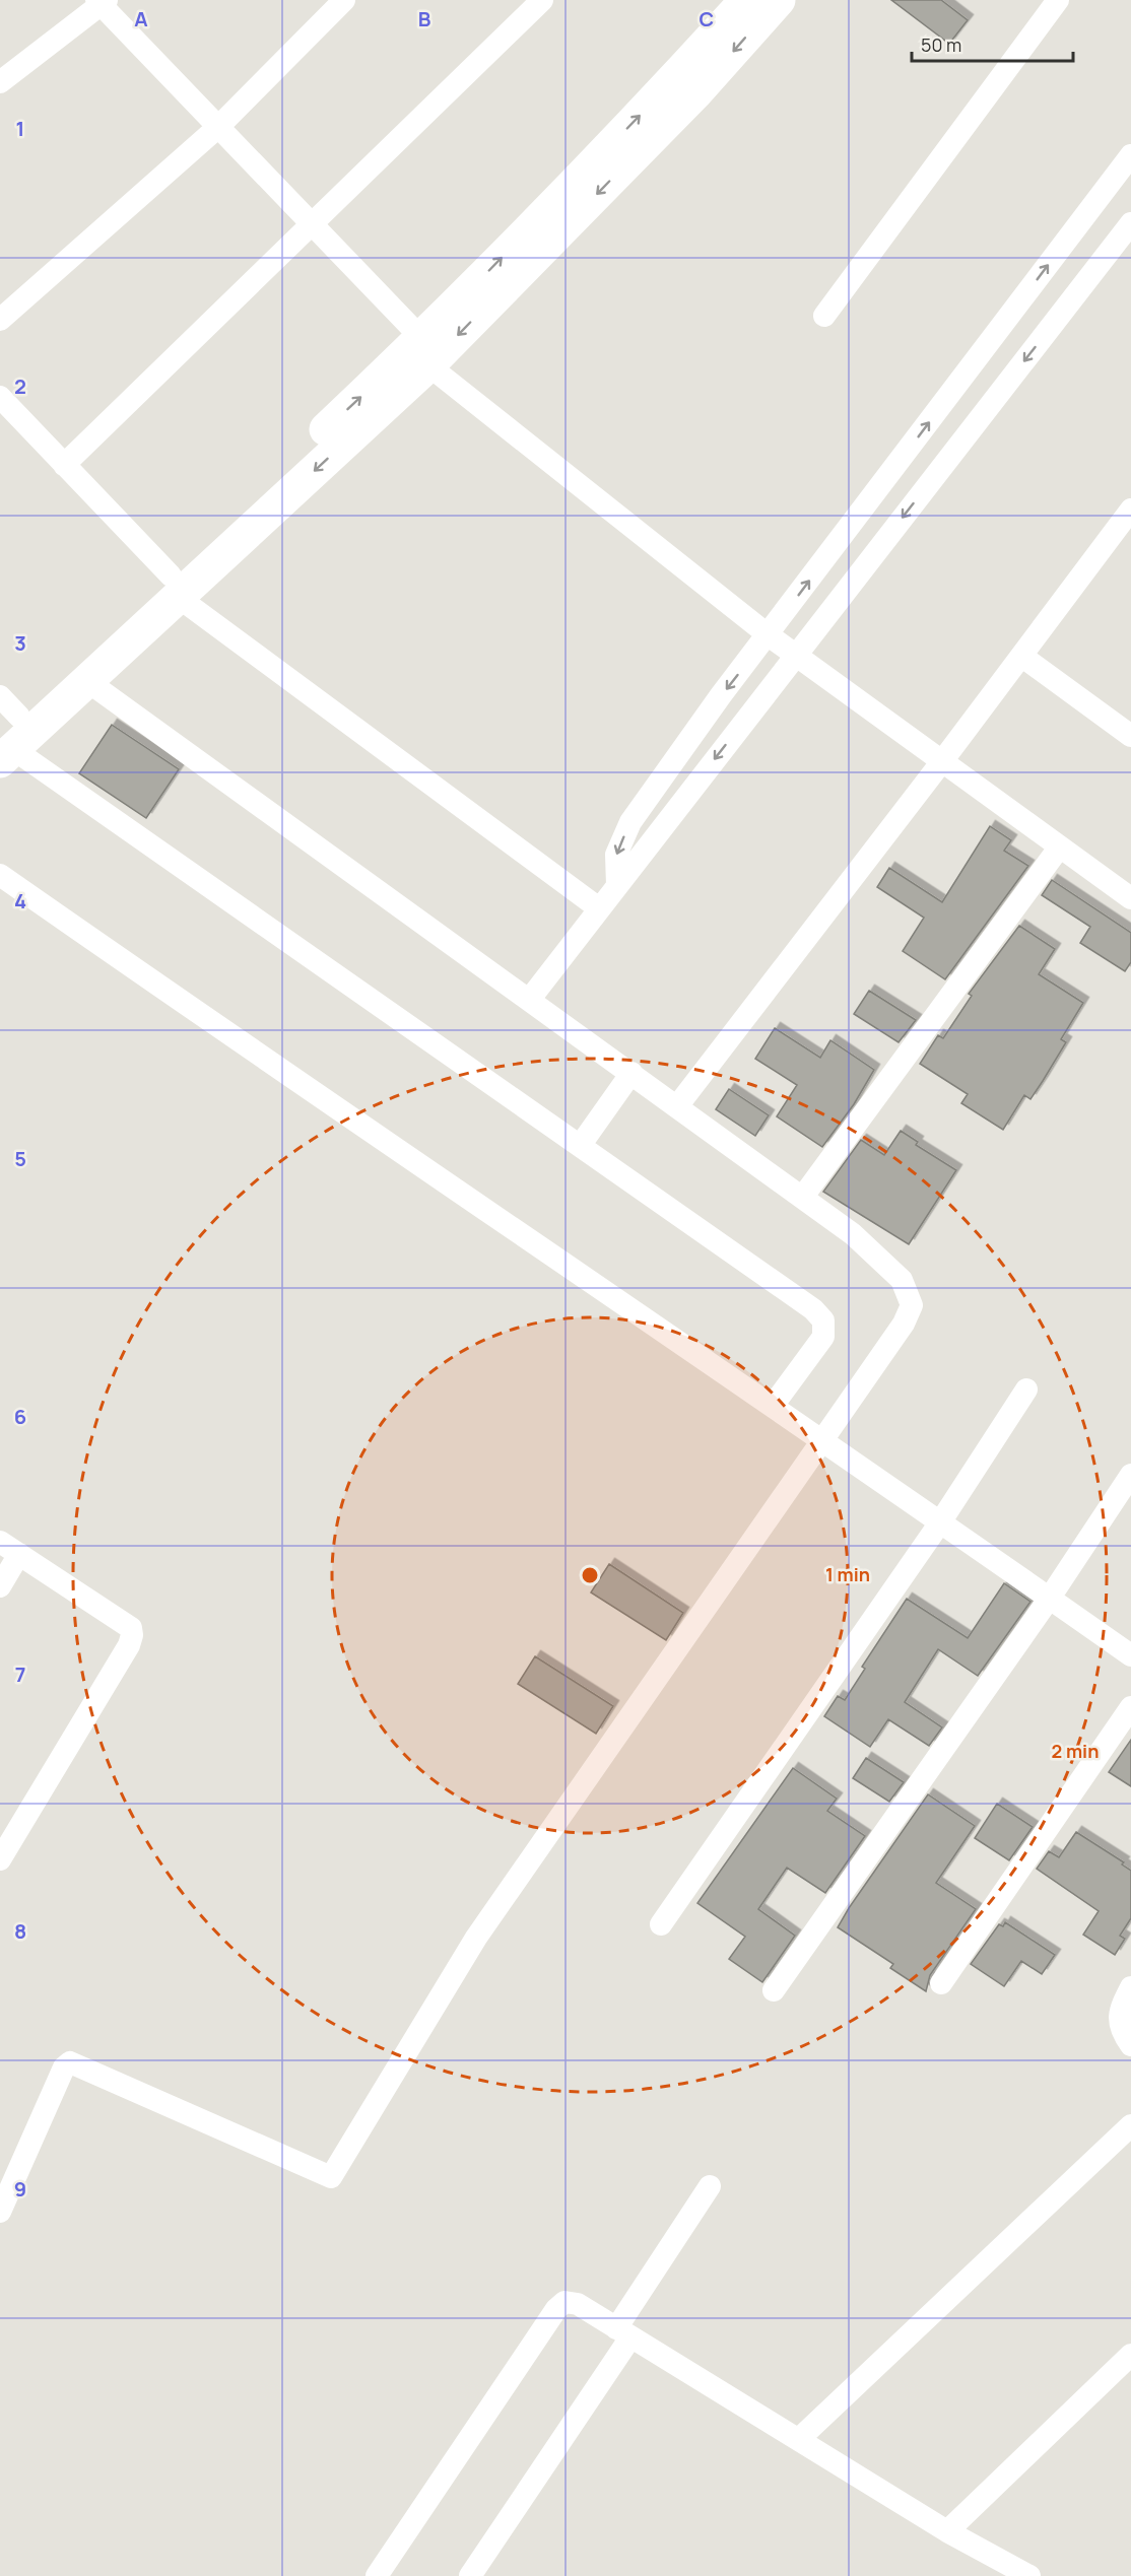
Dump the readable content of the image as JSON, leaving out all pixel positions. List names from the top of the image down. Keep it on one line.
{"scale_bar":"50 m","grid":{"columns":["A","B","C"],"rows":["1","2","3","4","5","6","7","8","9"]},"rings":["1 min","2 min"]}
